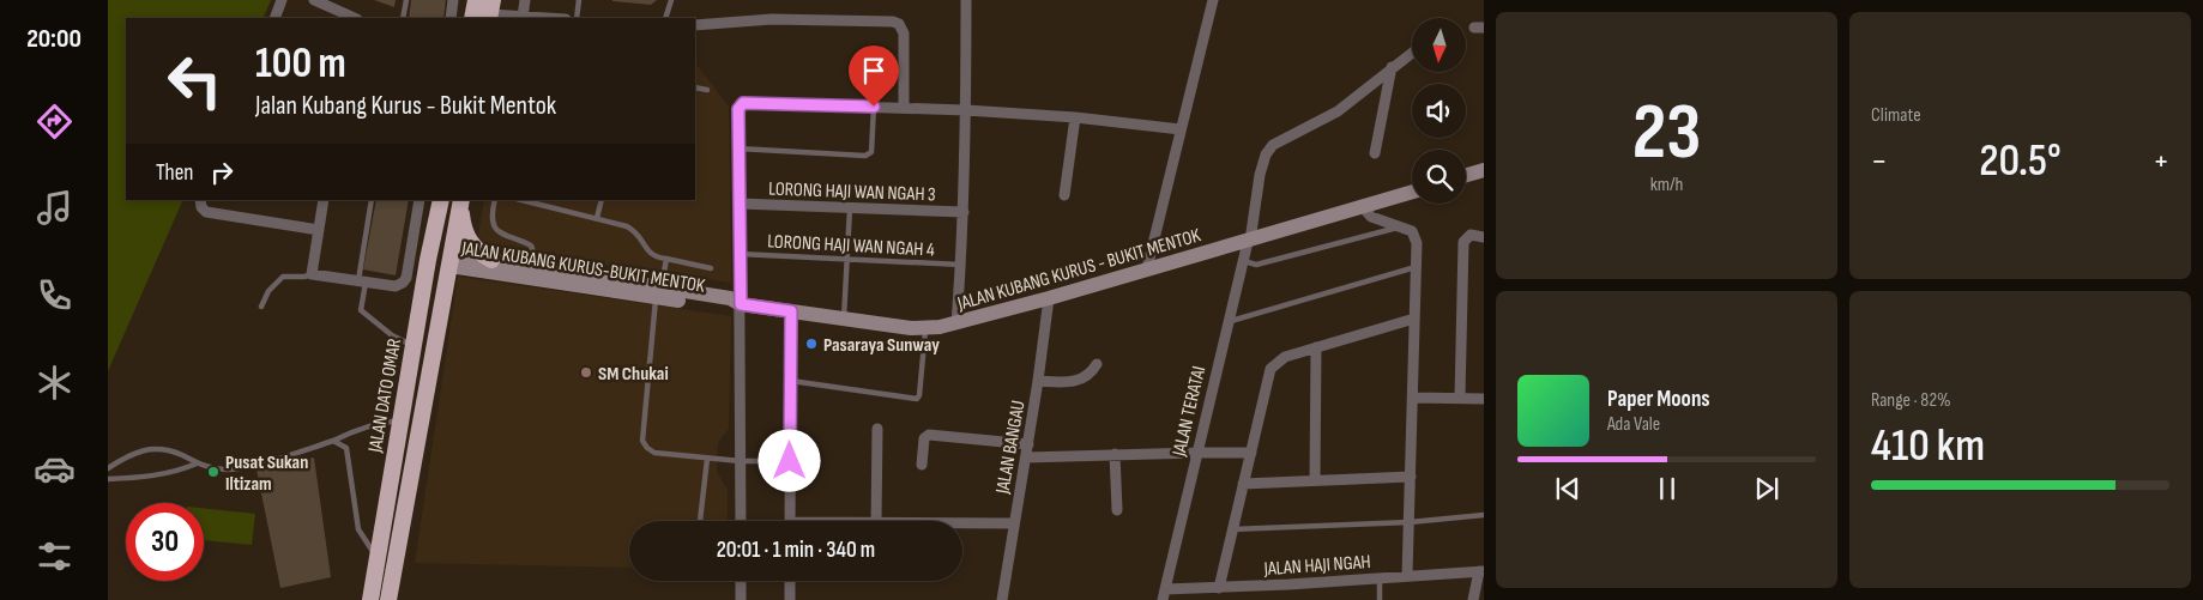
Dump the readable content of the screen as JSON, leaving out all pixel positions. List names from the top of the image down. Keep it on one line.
{"streets":{"highway":["JALAN DATO OMAR"],"main road":["JALAN KUBANG KURUS-BUKIT MENTOK","JALAN KUBANG KURUS - BUKIT MENTOK"],"street":["LORONG HAJI WAN NGAH 3","JALAN TERATAI","JALAN BANGAU","JALAN HAJI NGAH"],"lane":["LORONG HAJI WAN NGAH 4"]},"crossings":[["JALAN KUBANG KURUS-BUKIT MENTOK","JALAN KUBANG KURUS - BUKIT MENTOK"],["JALAN KUBANG KURUS - BUKIT MENTOK","JALAN TERATAI"],["JALAN KUBANG KURUS - BUKIT MENTOK","JALAN BANGAU"],["JALAN TERATAI","JALAN HAJI NGAH"]],"places":["Pasaraya Sunway","SM Chukai","Pusat Sukan Iltizam"],"north":"bottom","page":{"tabs":"20:00","tile":[["23","km/h"],"Climate",["Range · 82%","410 km"]],"turn":["100 m","Jalan Kubang Kurus - Bukit Mentok"],"heat":["−","20.5°","+"],"then":"Then","song":["Paper Moons","Ada Vale"],"limit":"30","trip":"20:01 · 1 min · 340 m"}}
